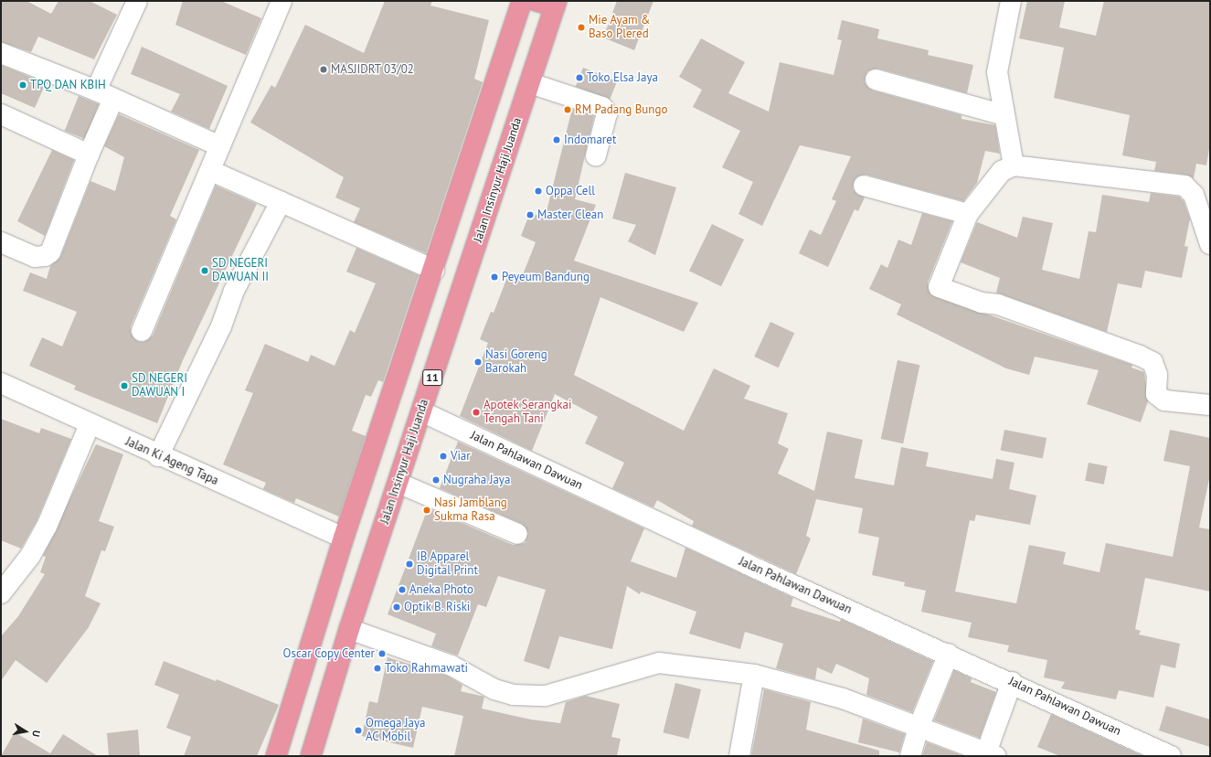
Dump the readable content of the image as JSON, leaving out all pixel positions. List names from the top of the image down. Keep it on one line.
{"streets":{"highway":["Jalan Insinyur Haji Juanda","11"],"street":["Jalan Pahlawan Dawuan","Jalan Ki Ageng Tapa"]},"crossings":[["Jalan Insinyur Haji Juanda","Jalan Pahlawan Dawuan"]],"places":["Mie Ayam & Baso Plered","MASJIDRT 03/02","Toko Elsa Jaya","TPQ DAN KBIH","RM Padang Bungo","Indomaret","Oppa Cell","Master Clean","SD NEGERI DAWUAN II","Peyeum Bandung","Nasi Goreng Barokah","SD NEGERI DAWUAN I","Apotek Serangkai Tengah Tani","Viar","Nugraha Jaya","Nasi Jamblang Sukma Rasa","IB Apparel Digital Print","Aneka Photo","Optik B. Riski","Oscar Copy Center","Toko Rahmawati","Omega Jaya AC Mobil"],"north":"right"}
